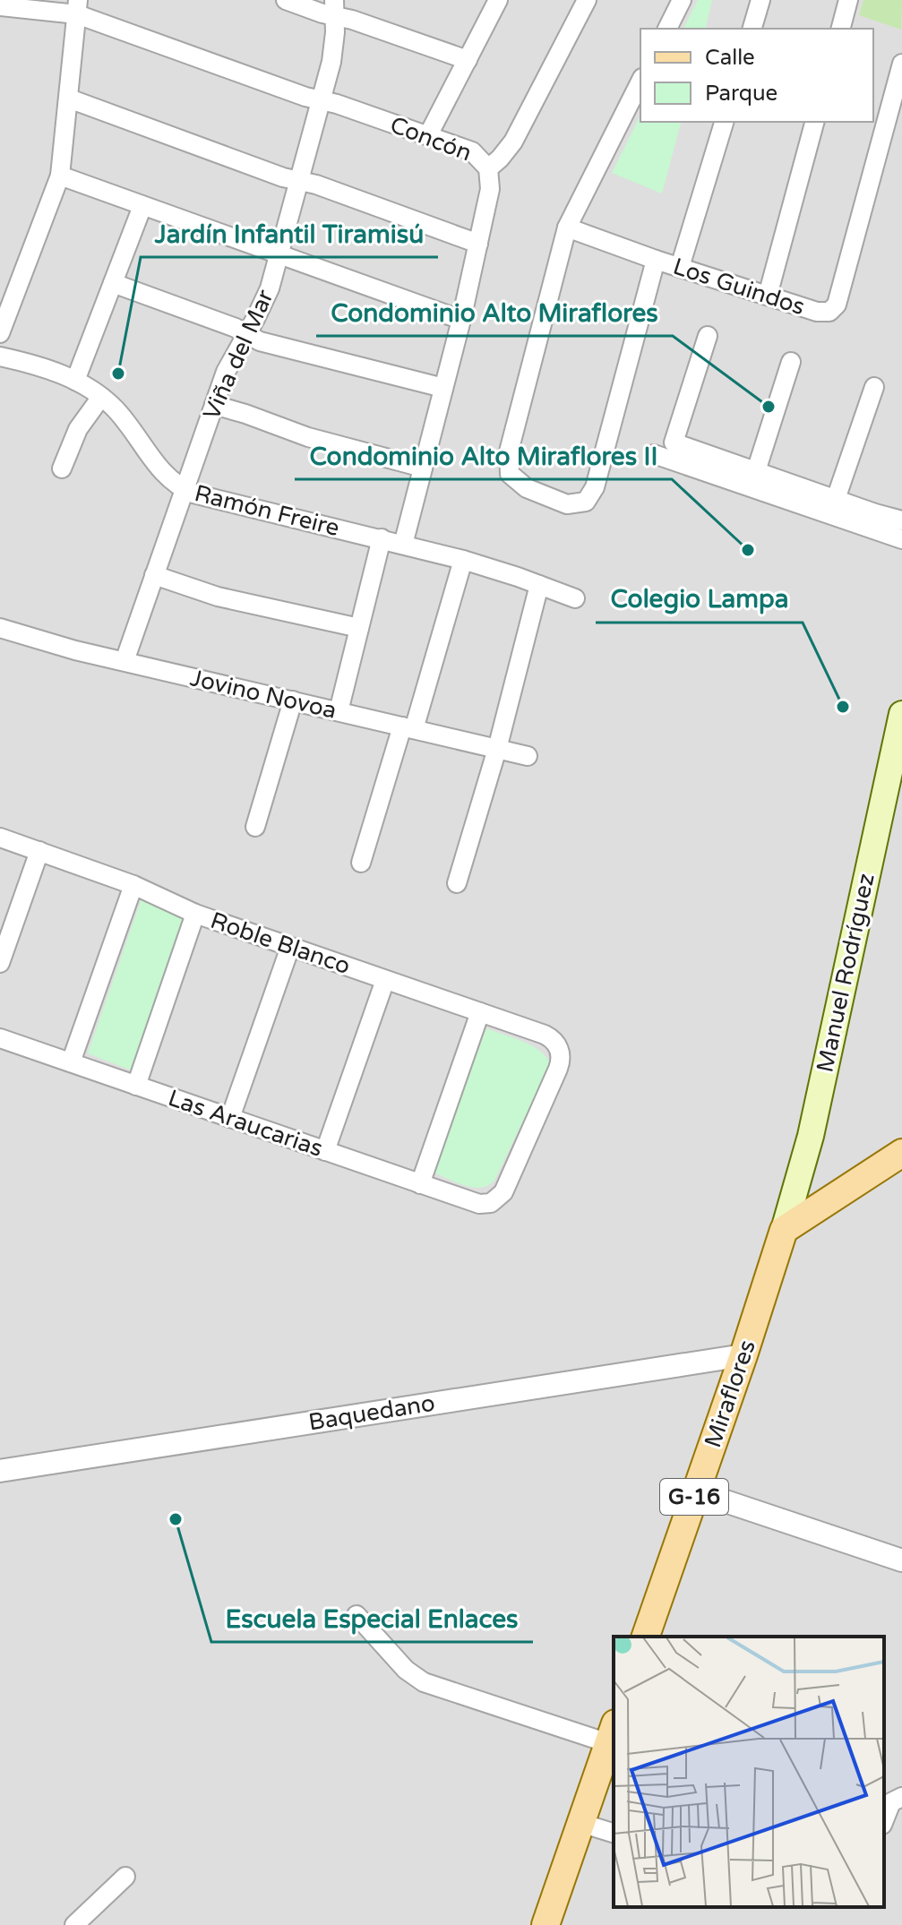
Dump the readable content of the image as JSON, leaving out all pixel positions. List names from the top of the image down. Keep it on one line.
{"streets":{"main road":["Manuel Rodríguez","Miraflores","G-16"],"street":["Concón","Los Guindos","Viña del Mar","Ramón Freire","Jovino Novoa","Roble Blanco","Las Araucarias","Baquedano"]},"crossings":[["Concón","Viña del Mar"],["Concón","Ramón Freire"],["Viña del Mar","Ramón Freire"],["Viña del Mar","Jovino Novoa"],["Roble Blanco","Las Araucarias"],["Manuel Rodríguez","Miraflores"],["Miraflores","Baquedano"]],"places":["Jardín Infantil Tiramisú","Condominio Alto Miraflores","Condominio Alto Miraflores II","Colegio Lampa","Escuela Especial Enlaces"],"legend":["Calle","Parque"]}
